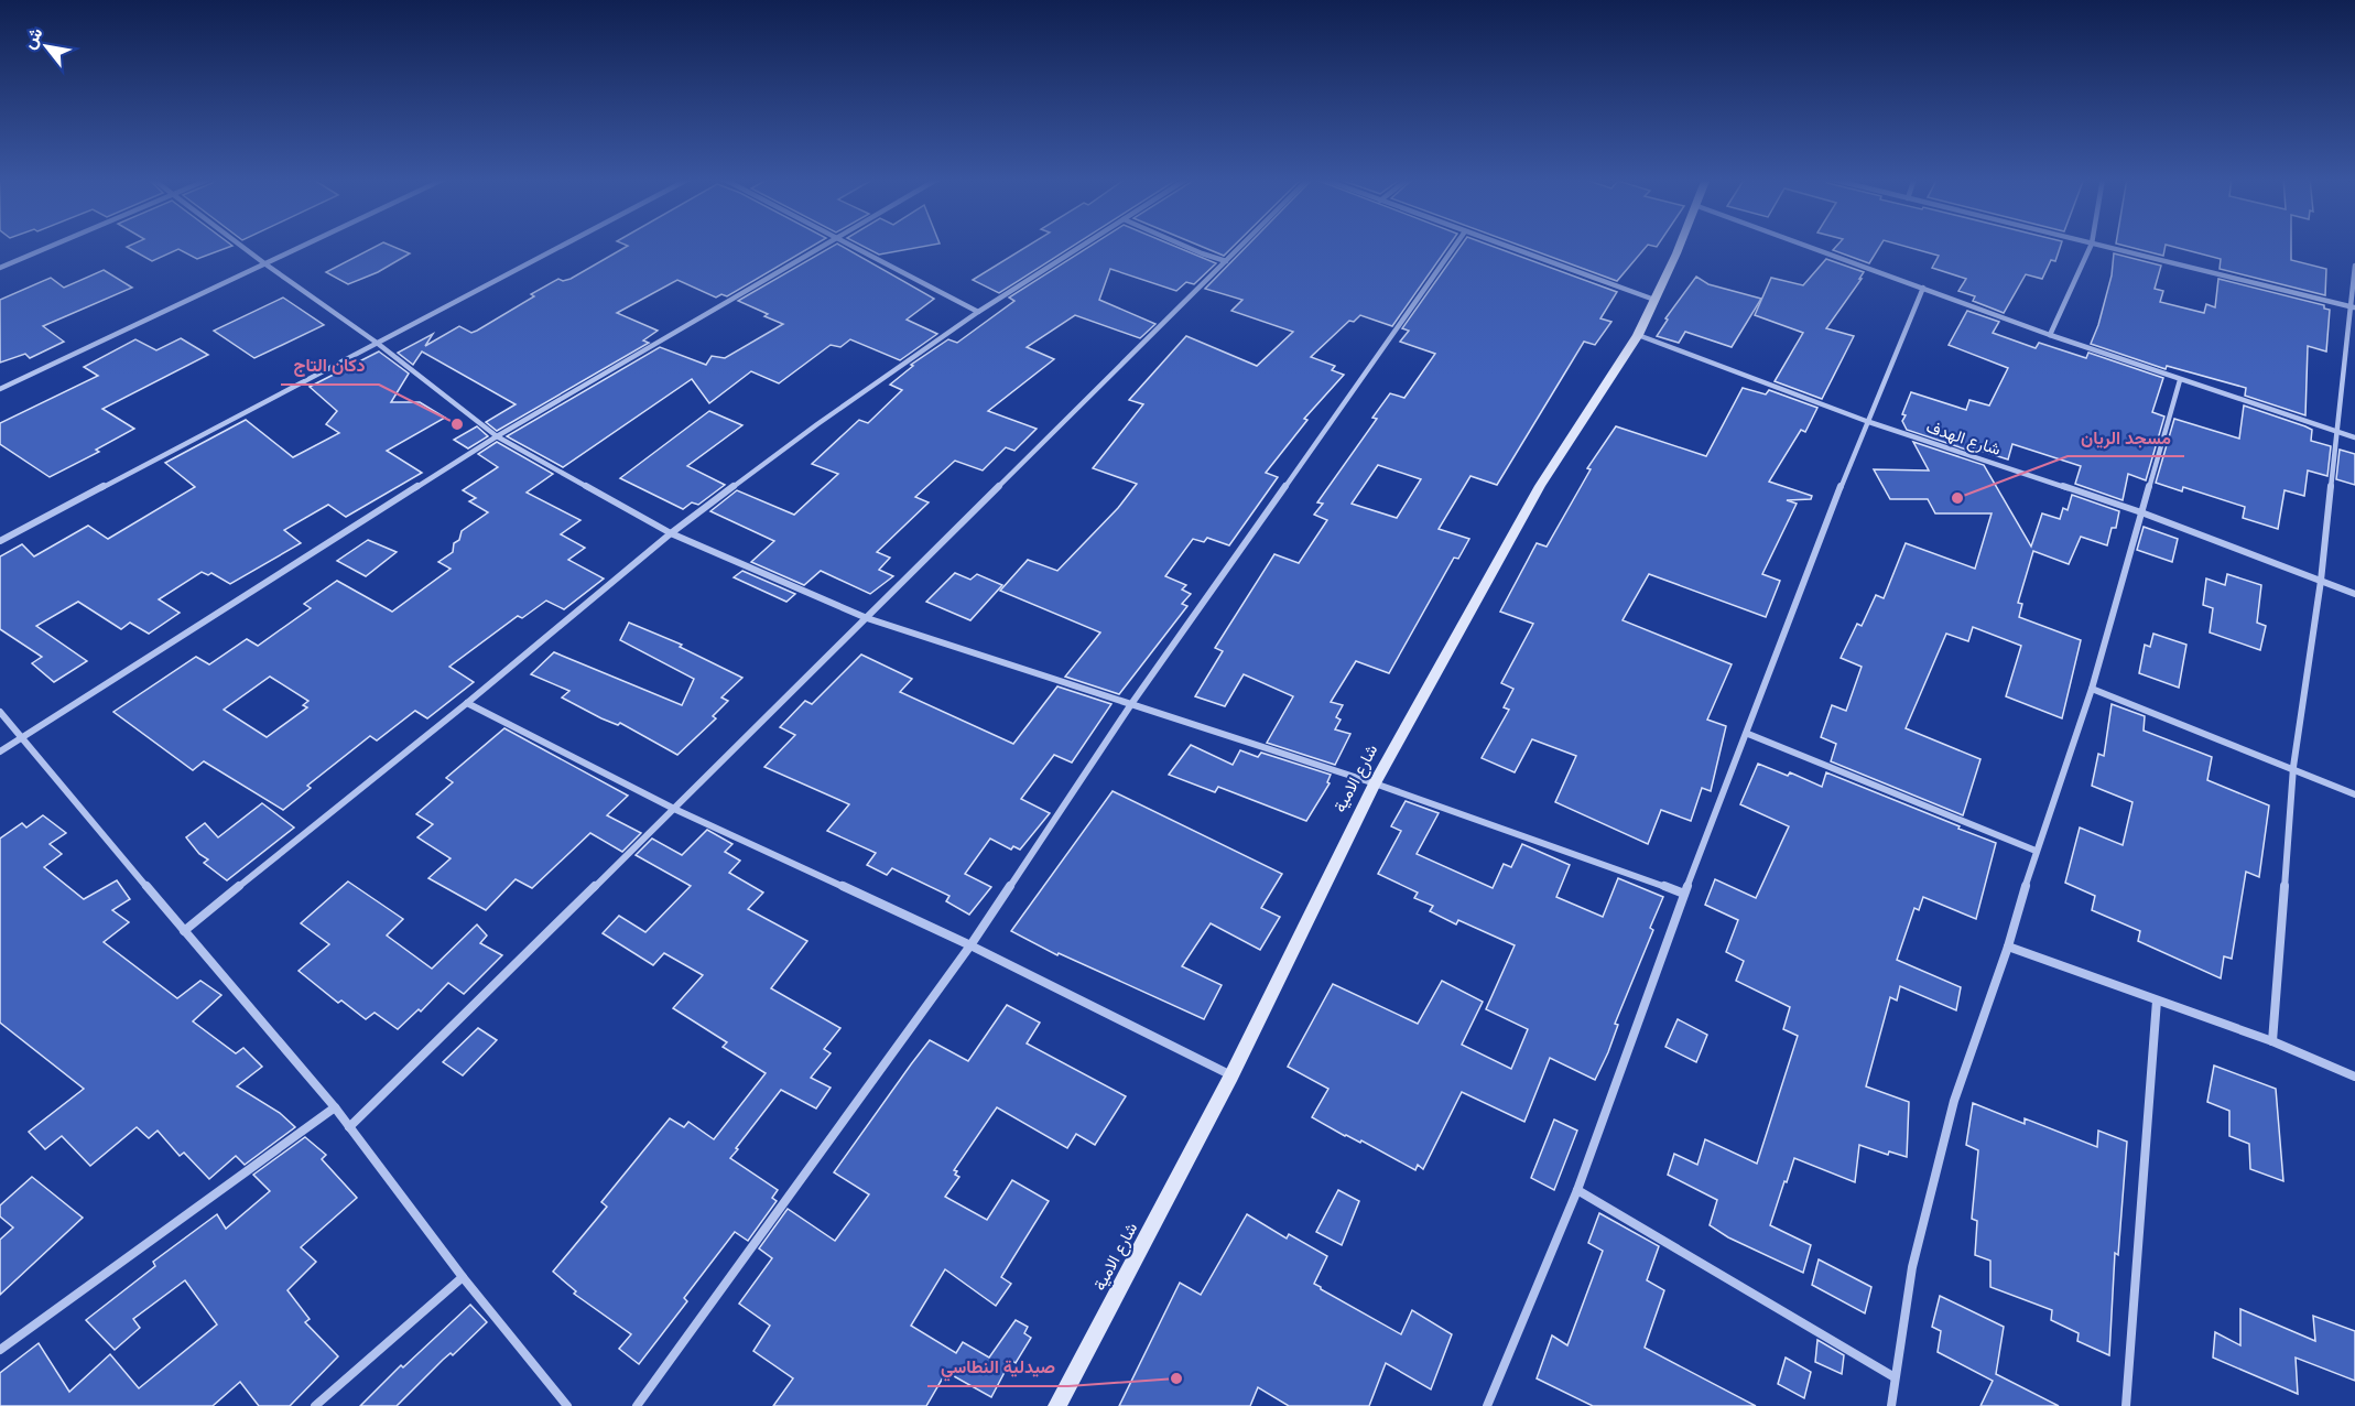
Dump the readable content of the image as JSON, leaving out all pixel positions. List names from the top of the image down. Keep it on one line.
{"streets":{"street":["شارع الهدف","شارع الامية"]},"crossings":[["شارع الهدف","شارع الامية"]],"places":["دكان التاج","مسجد الريان","صيدلية النطاسي"],"north":"top left"}
